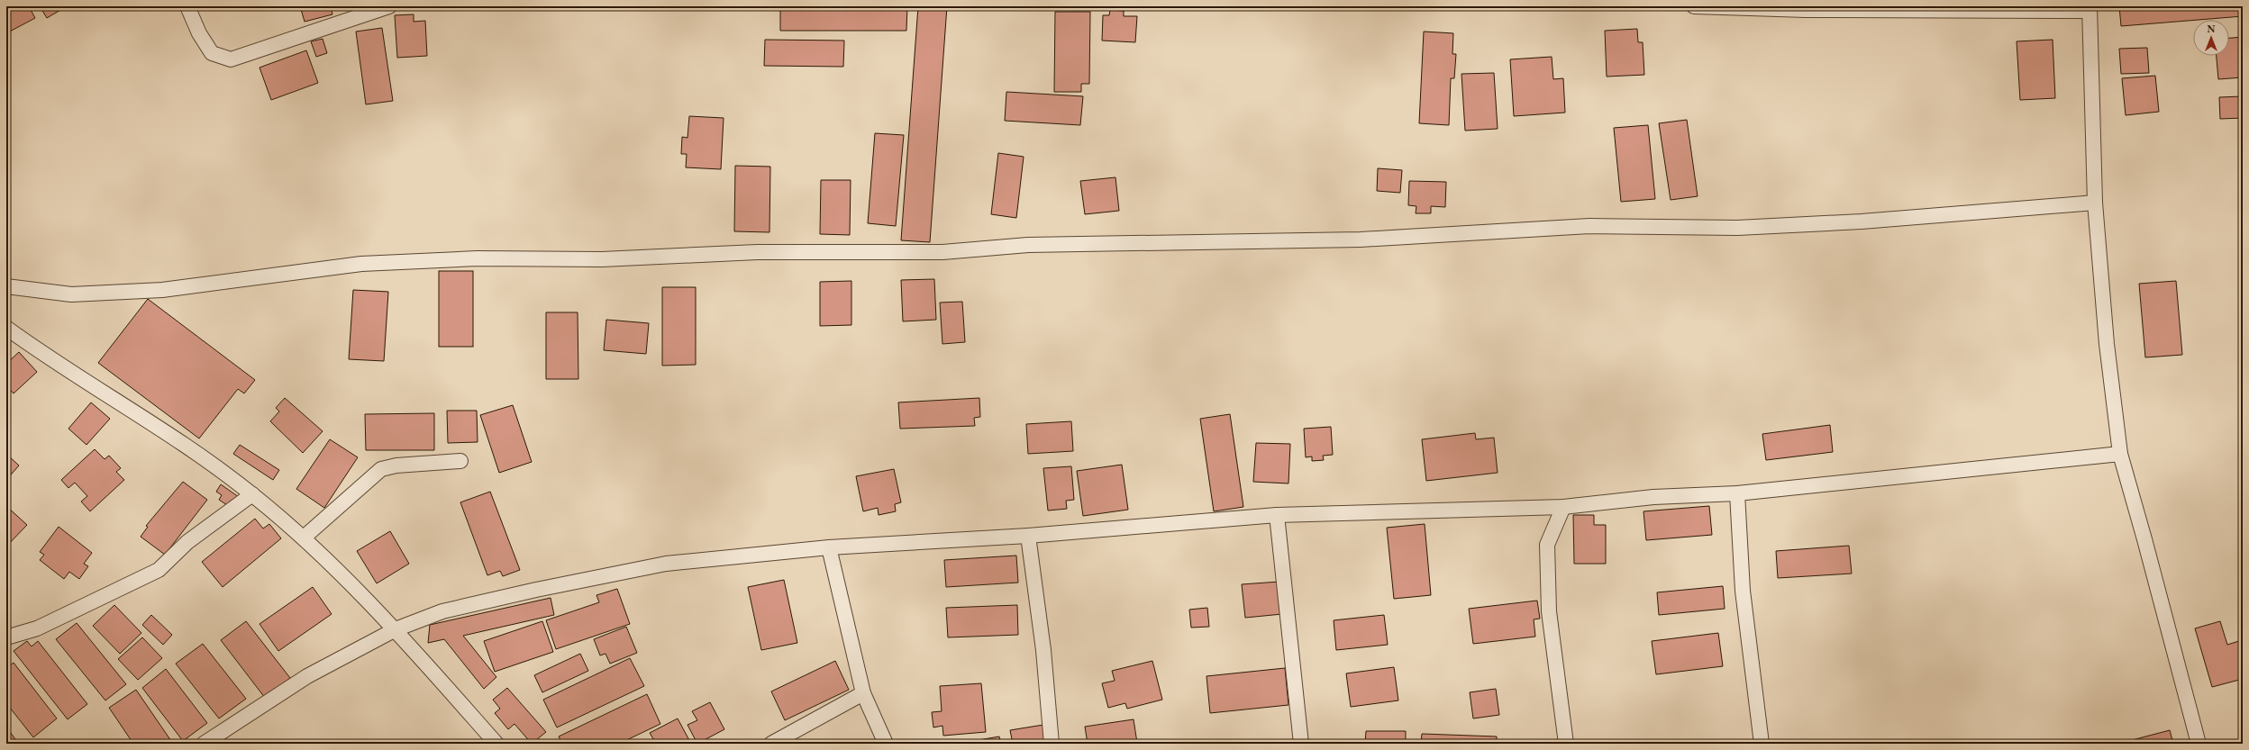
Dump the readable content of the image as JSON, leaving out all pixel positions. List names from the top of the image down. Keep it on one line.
{"north":"top"}
